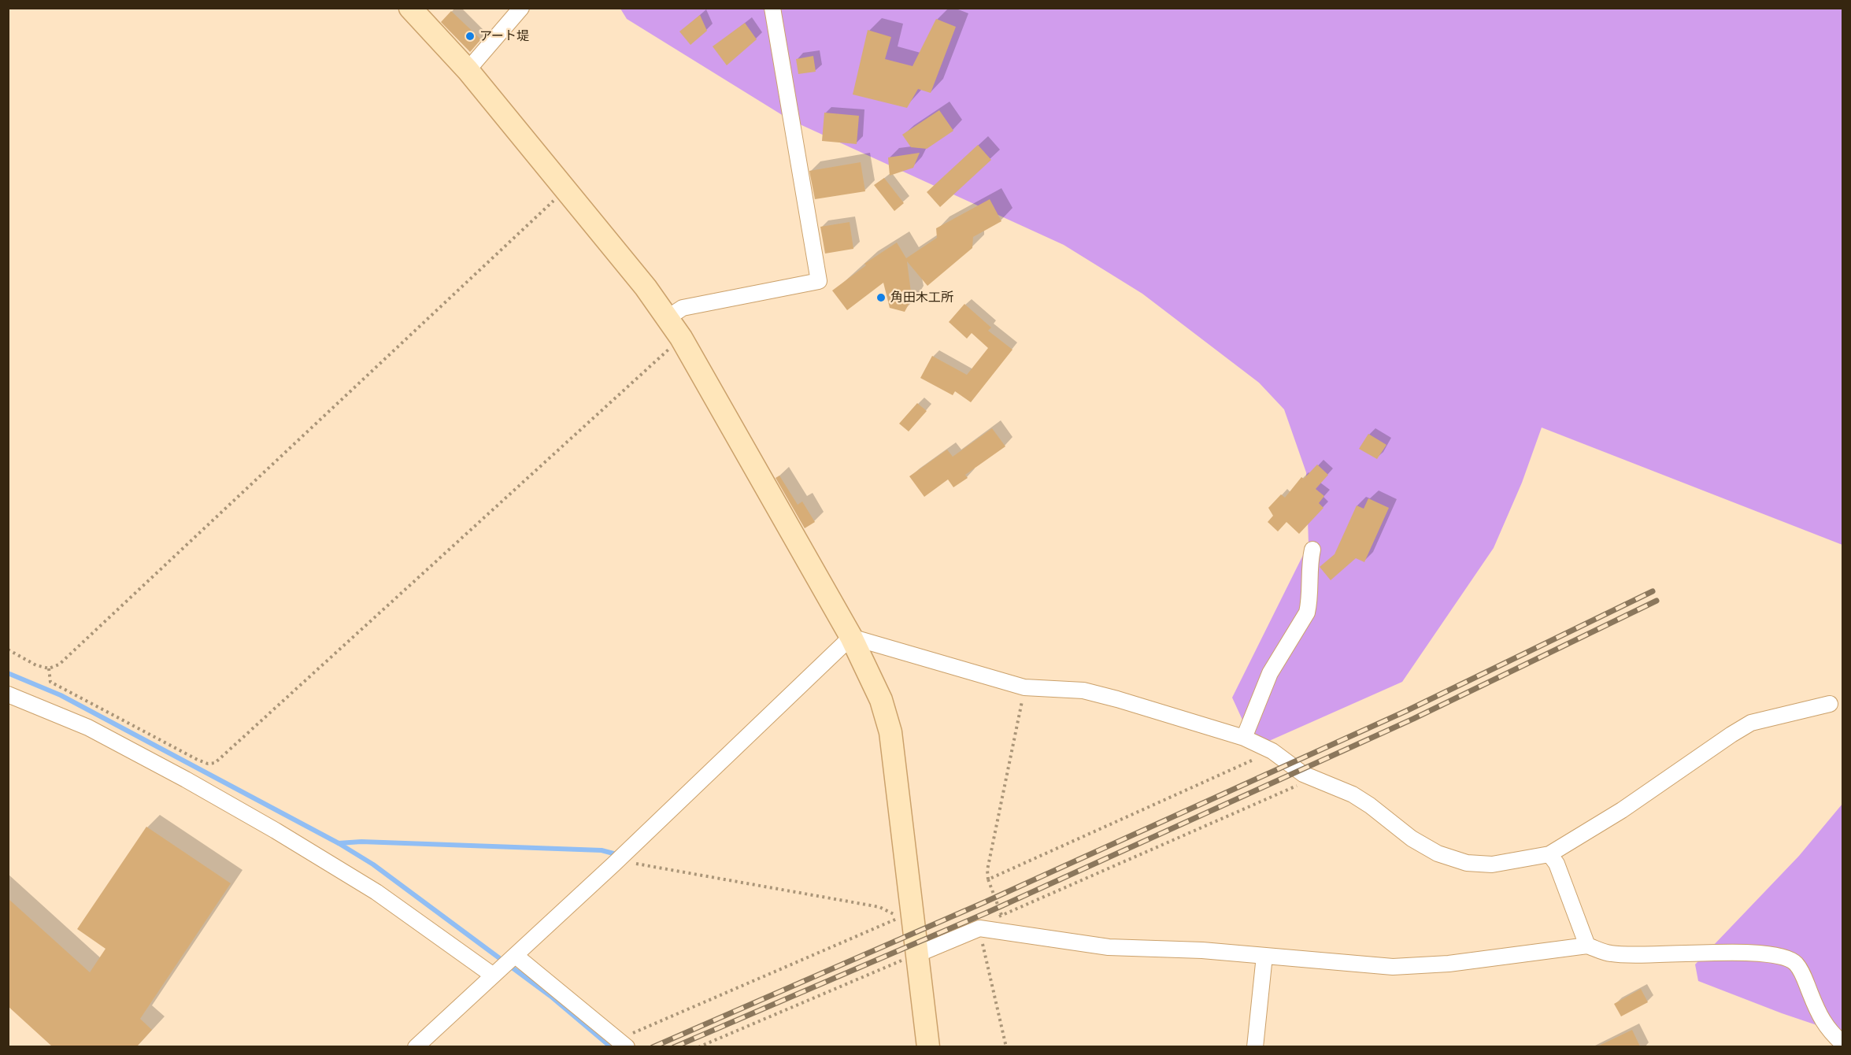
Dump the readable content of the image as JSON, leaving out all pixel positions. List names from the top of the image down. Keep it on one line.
{"places":["アート堤","角田木工所"]}
